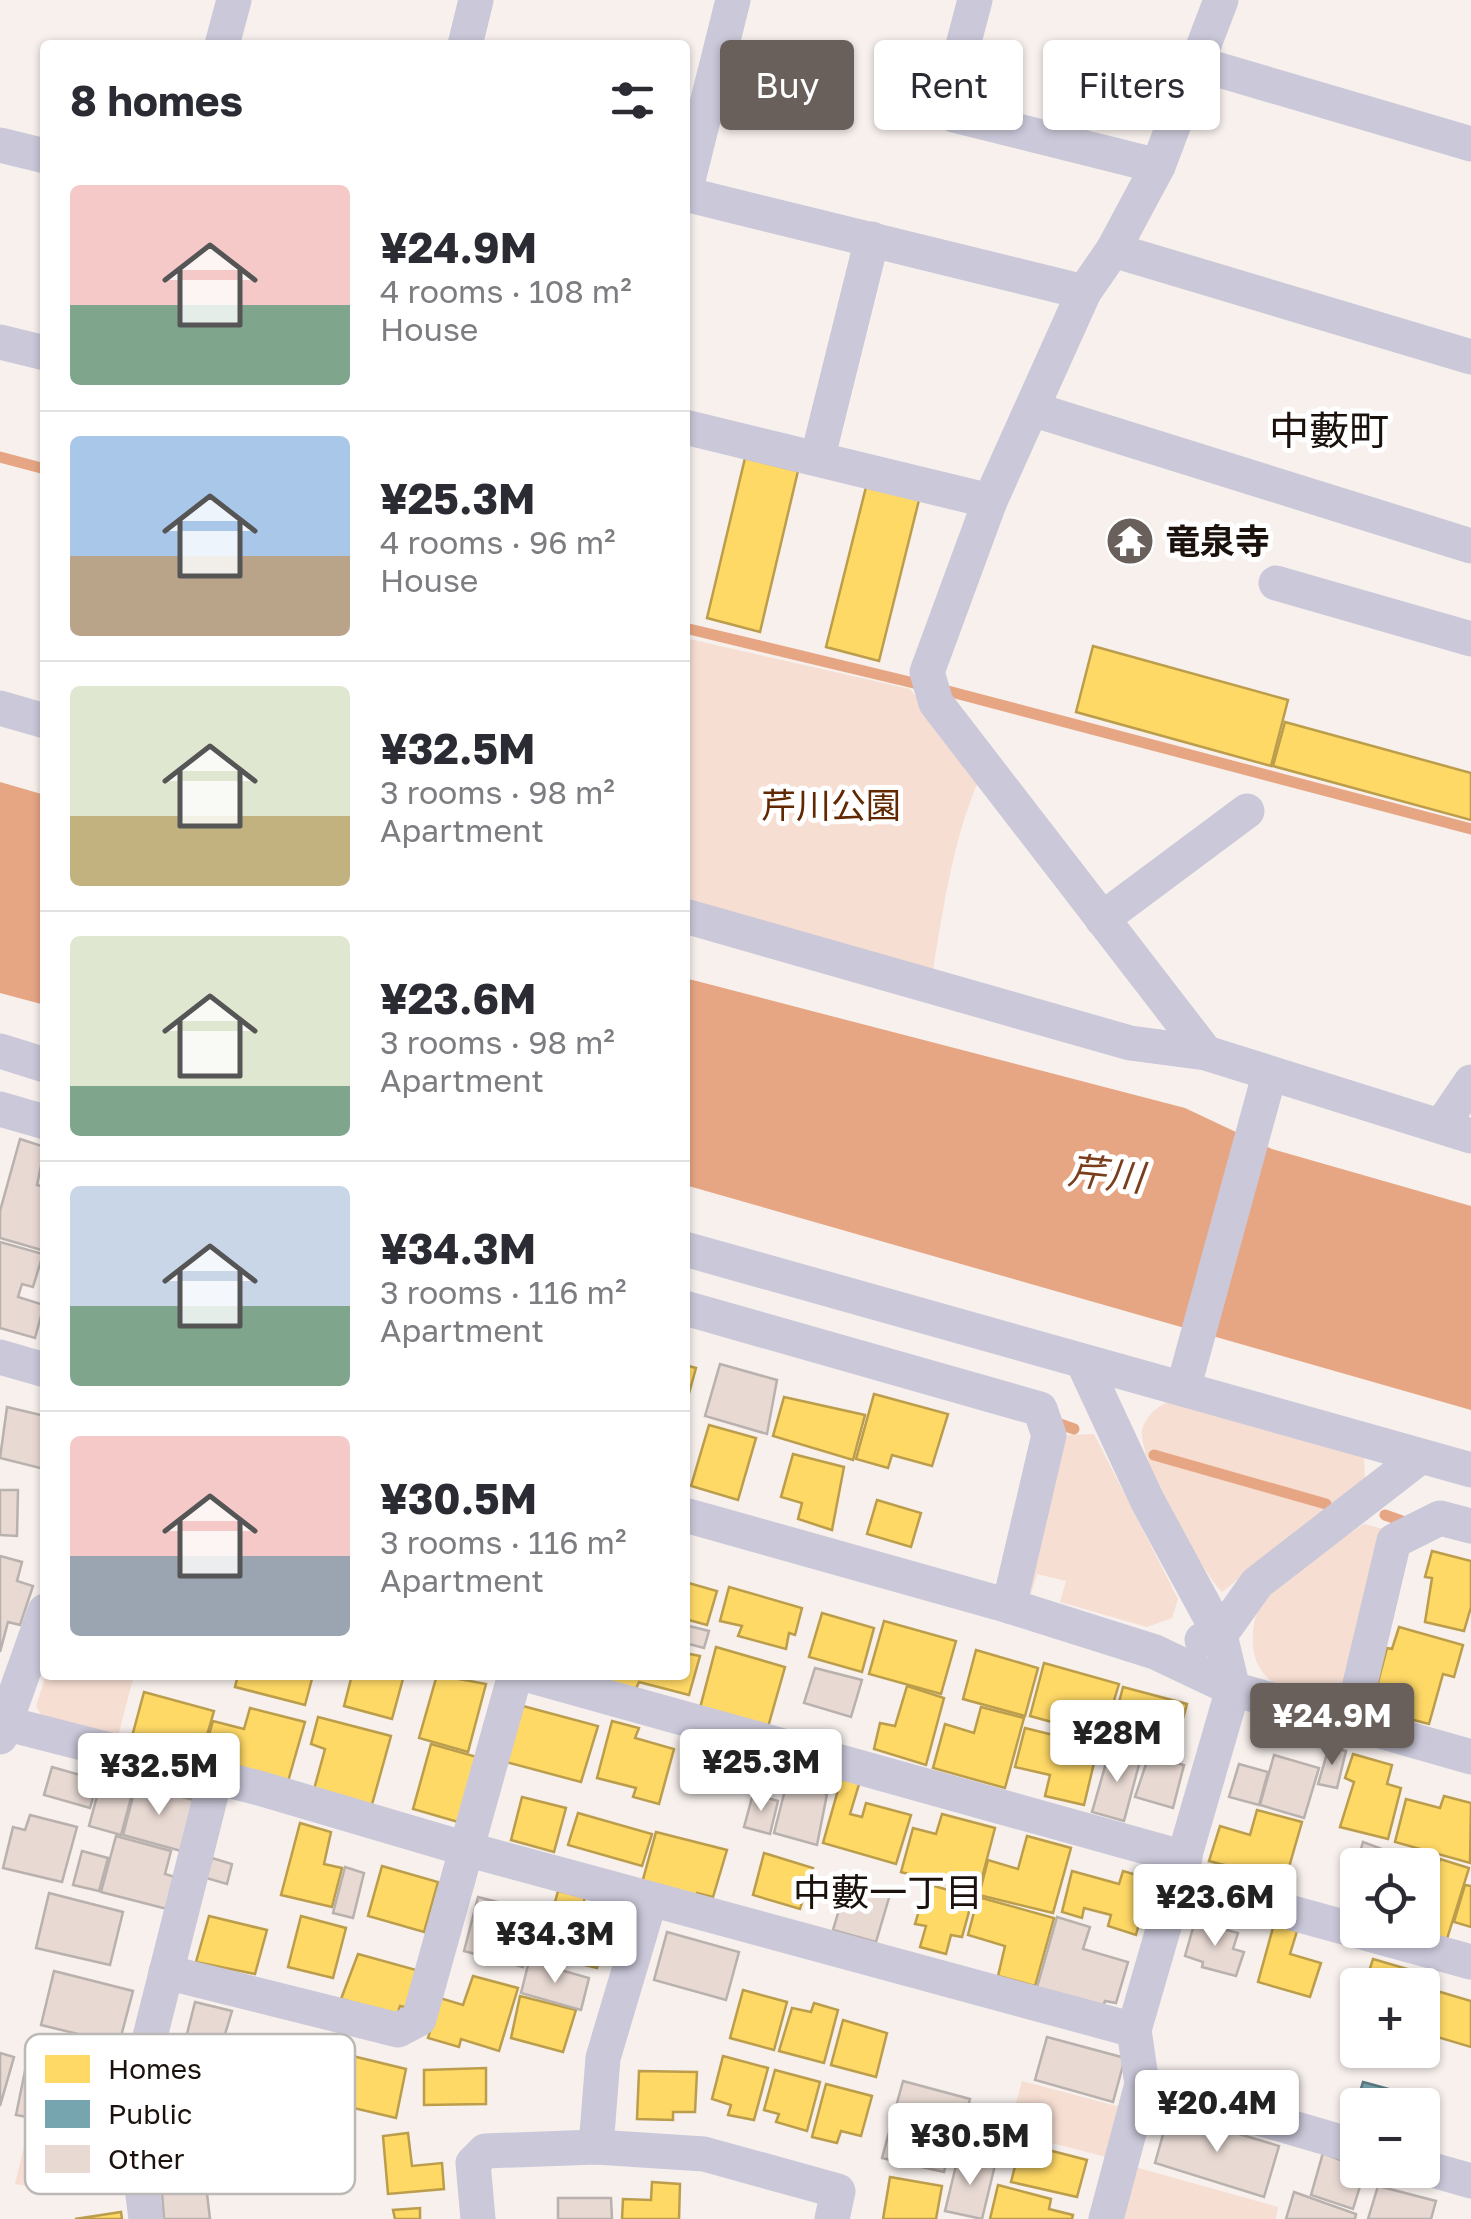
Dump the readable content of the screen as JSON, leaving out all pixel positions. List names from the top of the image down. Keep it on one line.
{"districts":["中藪町","中藪一丁目"],"water":["芹川"],"parks":["芹川公園"],"places":{"temple":["竜泉寺"]},"legend":["Homes","Public","Other"],"page":{"chip":["Buy","Rent","Filters"],"heading":"8 homes","list":[{"name":"¥24.9M","note":"4 rooms · 108 m² · House"},{"name":"¥25.3M","note":"4 rooms · 96 m² · House"},{"name":"¥32.5M","note":"3 rooms · 98 m² · Apartment"},{"name":"¥23.6M","note":"3 rooms · 98 m² · Apartment"},{"name":"¥34.3M","note":"3 rooms · 116 m² · Apartment"},{"name":"¥30.5M","note":"3 rooms · 116 m² · Apartment"}],"price":["¥24.9M","¥28M","¥25.3M","¥32.5M","¥23.6M","¥34.3M","¥20.4M","¥30.5M"],"map_buttons":["+","−"]}}
